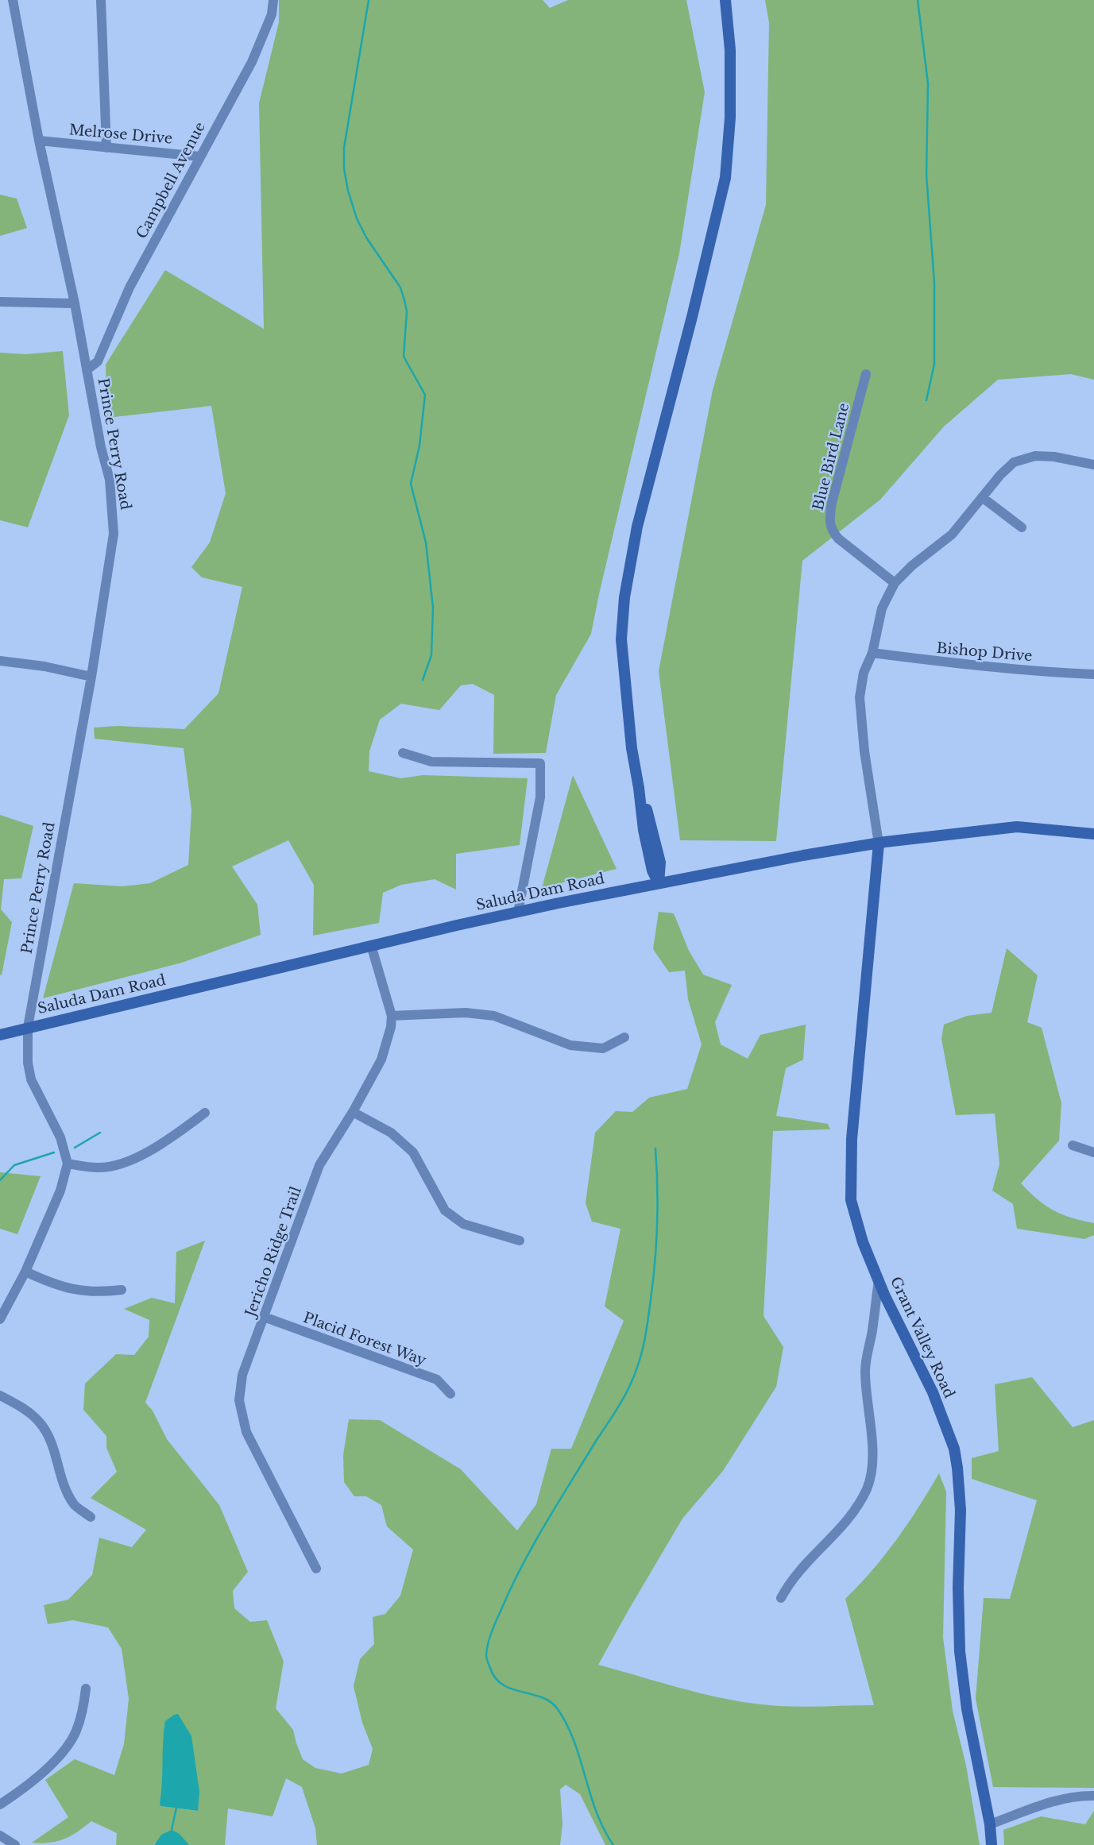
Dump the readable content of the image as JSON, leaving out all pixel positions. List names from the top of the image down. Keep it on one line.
{"streets":{"street":["Melrose Drive","Campbell Avenue","Prince Perry Road","Blue Bird Lane","Bishop Drive","Saluda Dam Road","Jericho Ridge Trail","Grant Valley Road","Placid Forest Way"]},"crossings":[["Melrose Drive","Campbell Avenue"],["Melrose Drive","Prince Perry Road"],["Campbell Avenue","Prince Perry Road"],["Prince Perry Road","Saluda Dam Road"],["Saluda Dam Road","Jericho Ridge Trail"],["Saluda Dam Road","Grant Valley Road"],["Jericho Ridge Trail","Placid Forest Way"]]}
